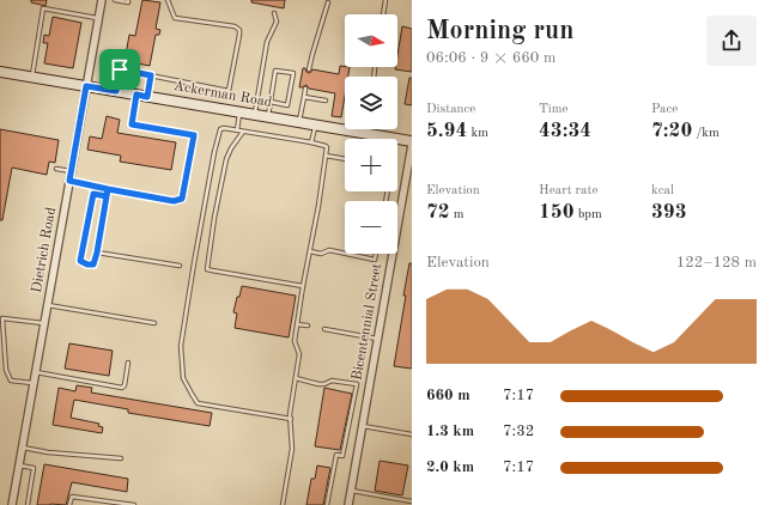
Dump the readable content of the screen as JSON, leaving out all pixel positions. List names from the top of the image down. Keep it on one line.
{"streets":{"street":["Ackerman Road","Dietrich Road","Bicentennial Street"]},"crossings":[["Ackerman Road","Dietrich Road"],["Ackerman Road","Bicentennial Street"]],"north":"right","page":{"heading":["Morning run","06:06 · 9 × 660 m"],"map_buttons":["+","−"],"stats":[["Distance","5.94 km"],["Time","43:34"],["Pace","7:20 /km"],["Elevation","72 m"],["Heart rate","150 bpm"],["kcal","393"]],"chart":["Elevation","122–128 m"],"list":[{"name":"660 m","note":"7:17"},{"name":"1.3 km","note":"7:32"},{"name":"2.0 km","note":"7:17"}]}}
